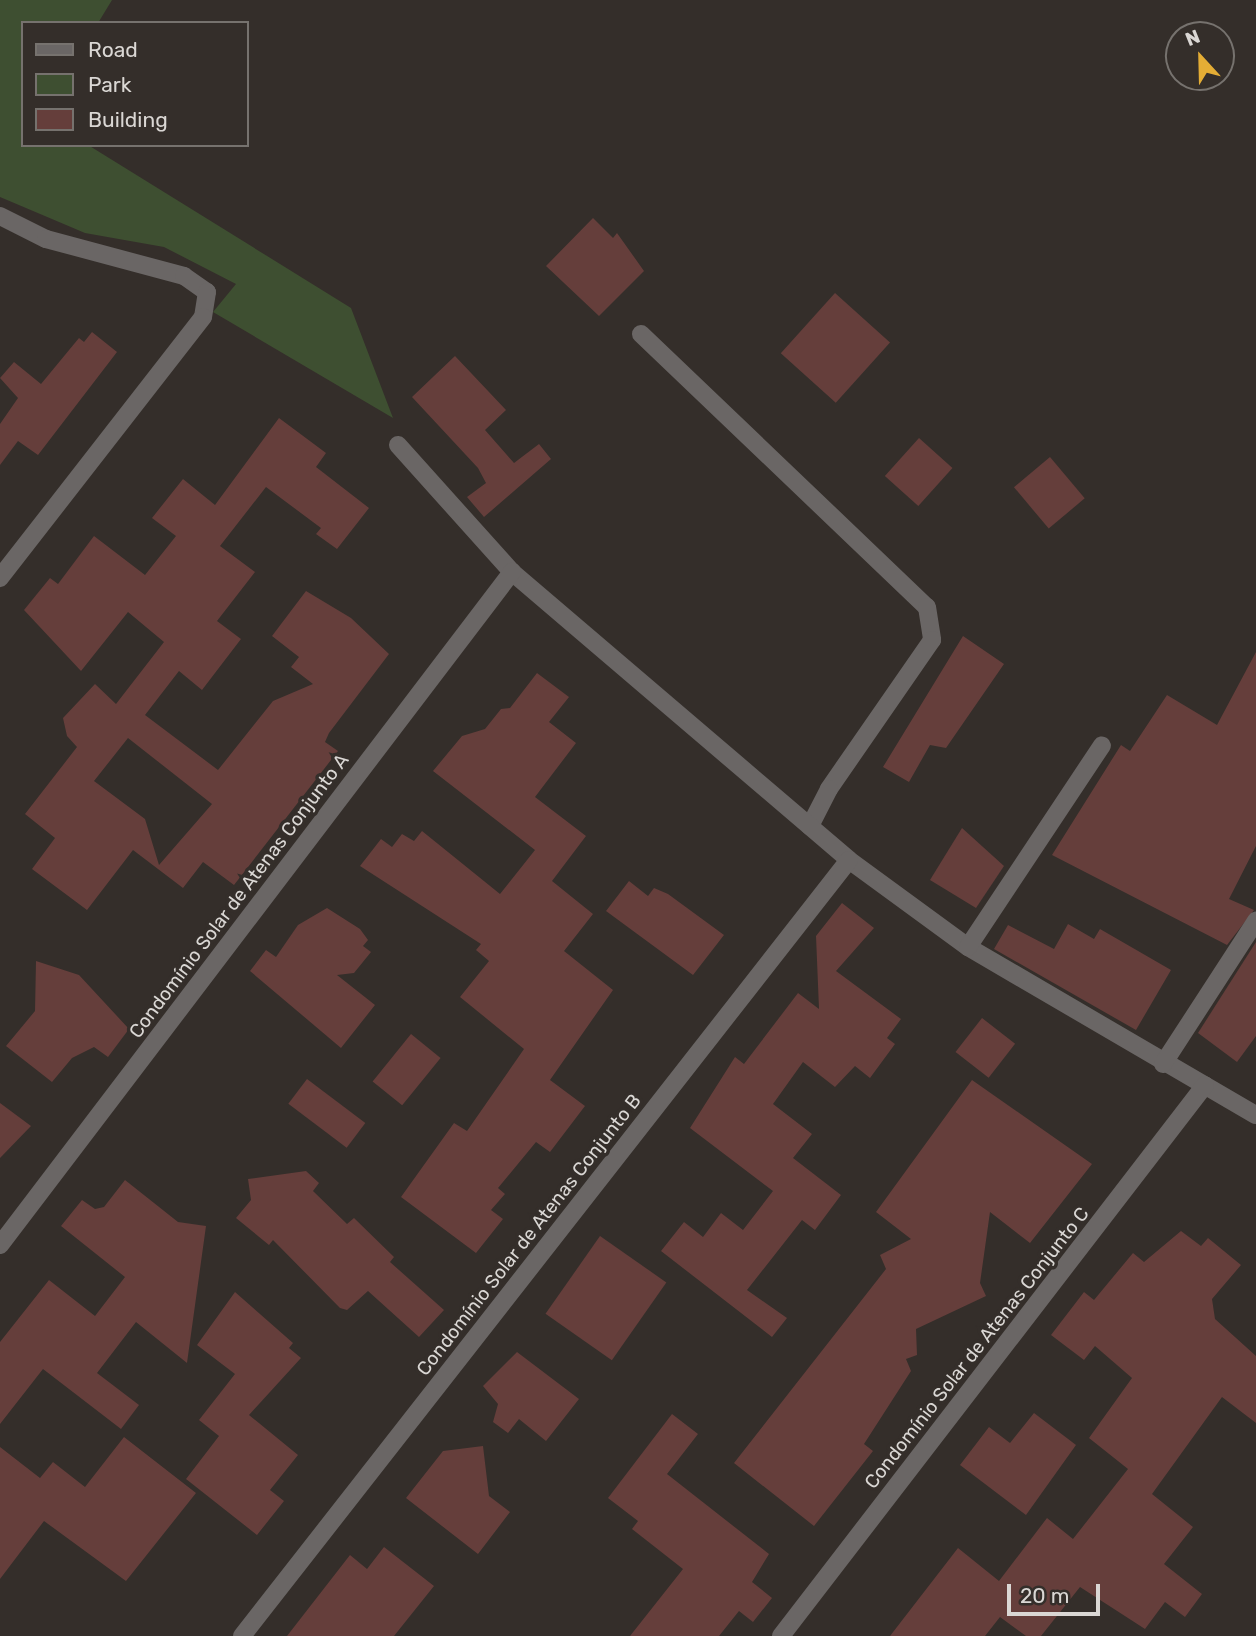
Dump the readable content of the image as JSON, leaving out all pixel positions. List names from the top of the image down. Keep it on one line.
{"streets":{"street":["Condomínio Solar de Atenas Conjunto A","Condomínio Solar de Atenas Conjunto B","Condomínio Solar de Atenas Conjunto C"]},"legend":["Road","Park","Building"],"scale_bar":"20 m","north":"top"}
